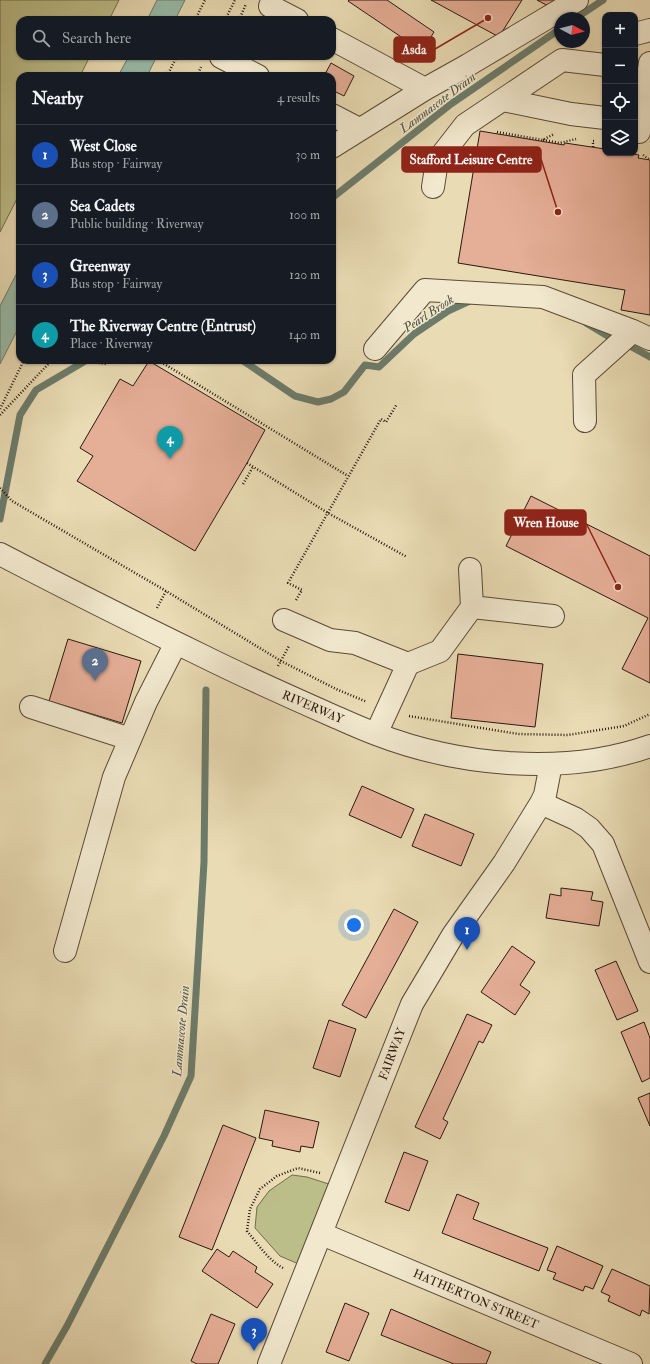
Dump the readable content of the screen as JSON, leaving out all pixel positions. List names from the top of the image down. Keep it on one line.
{"streets":{"street":["RIVERWAY","FAIRWAY","HATHERTON STREET"]},"crossings":[["RIVERWAY","FAIRWAY"],["FAIRWAY","HATHERTON STREET"]],"water":["Lammascote Drain","Pearl Brook"],"places":["Asda","Stafford Leisure Centre","Wren House"],"north":"right","page":{"map_buttons":["+","−"],"search":"Search here","heading":["Nearby","4 results"],"list":[{"mark":"1","name":"West Close","note":"Bus stop · Fairway","value":"30 m"},{"mark":"2","name":"Sea Cadets","note":"Public building · Riverway","value":"100 m"},{"mark":"3","name":"Greenway","note":"Bus stop · Fairway","value":"120 m"},{"mark":"4","name":"The Riverway Centre (Entrust)","note":"Place · Riverway","value":"140 m"}],"pins":["4","2","1","3"]}}
